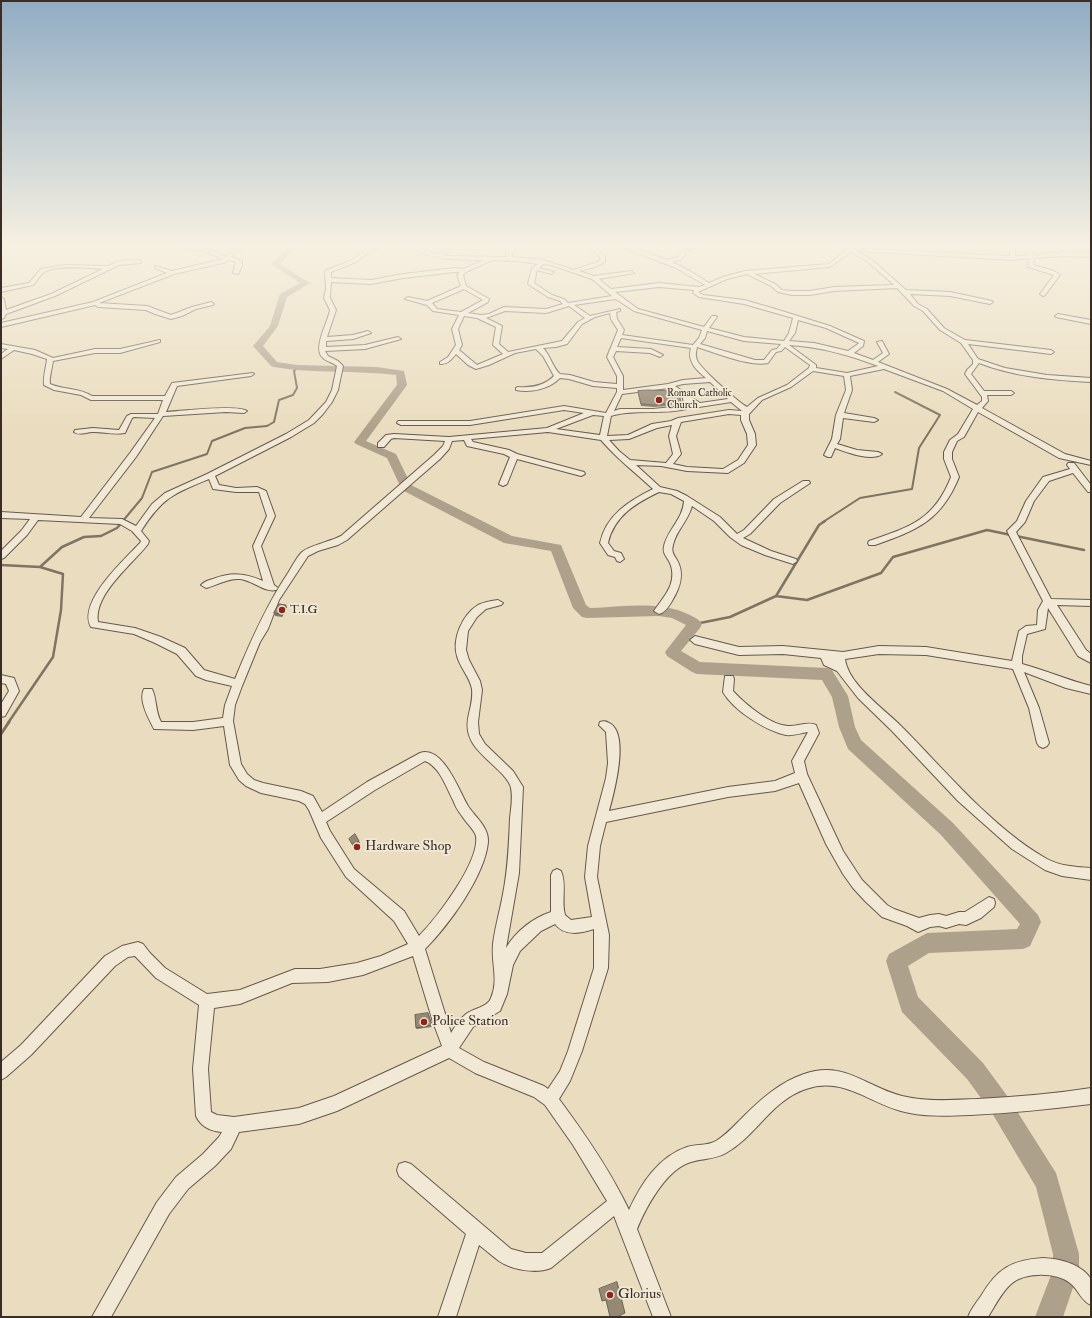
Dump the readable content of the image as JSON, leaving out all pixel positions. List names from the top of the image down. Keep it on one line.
{"places":["Roman Catholic Church","T.I.G","Hardware Shop","Police Station","Glorius"]}
